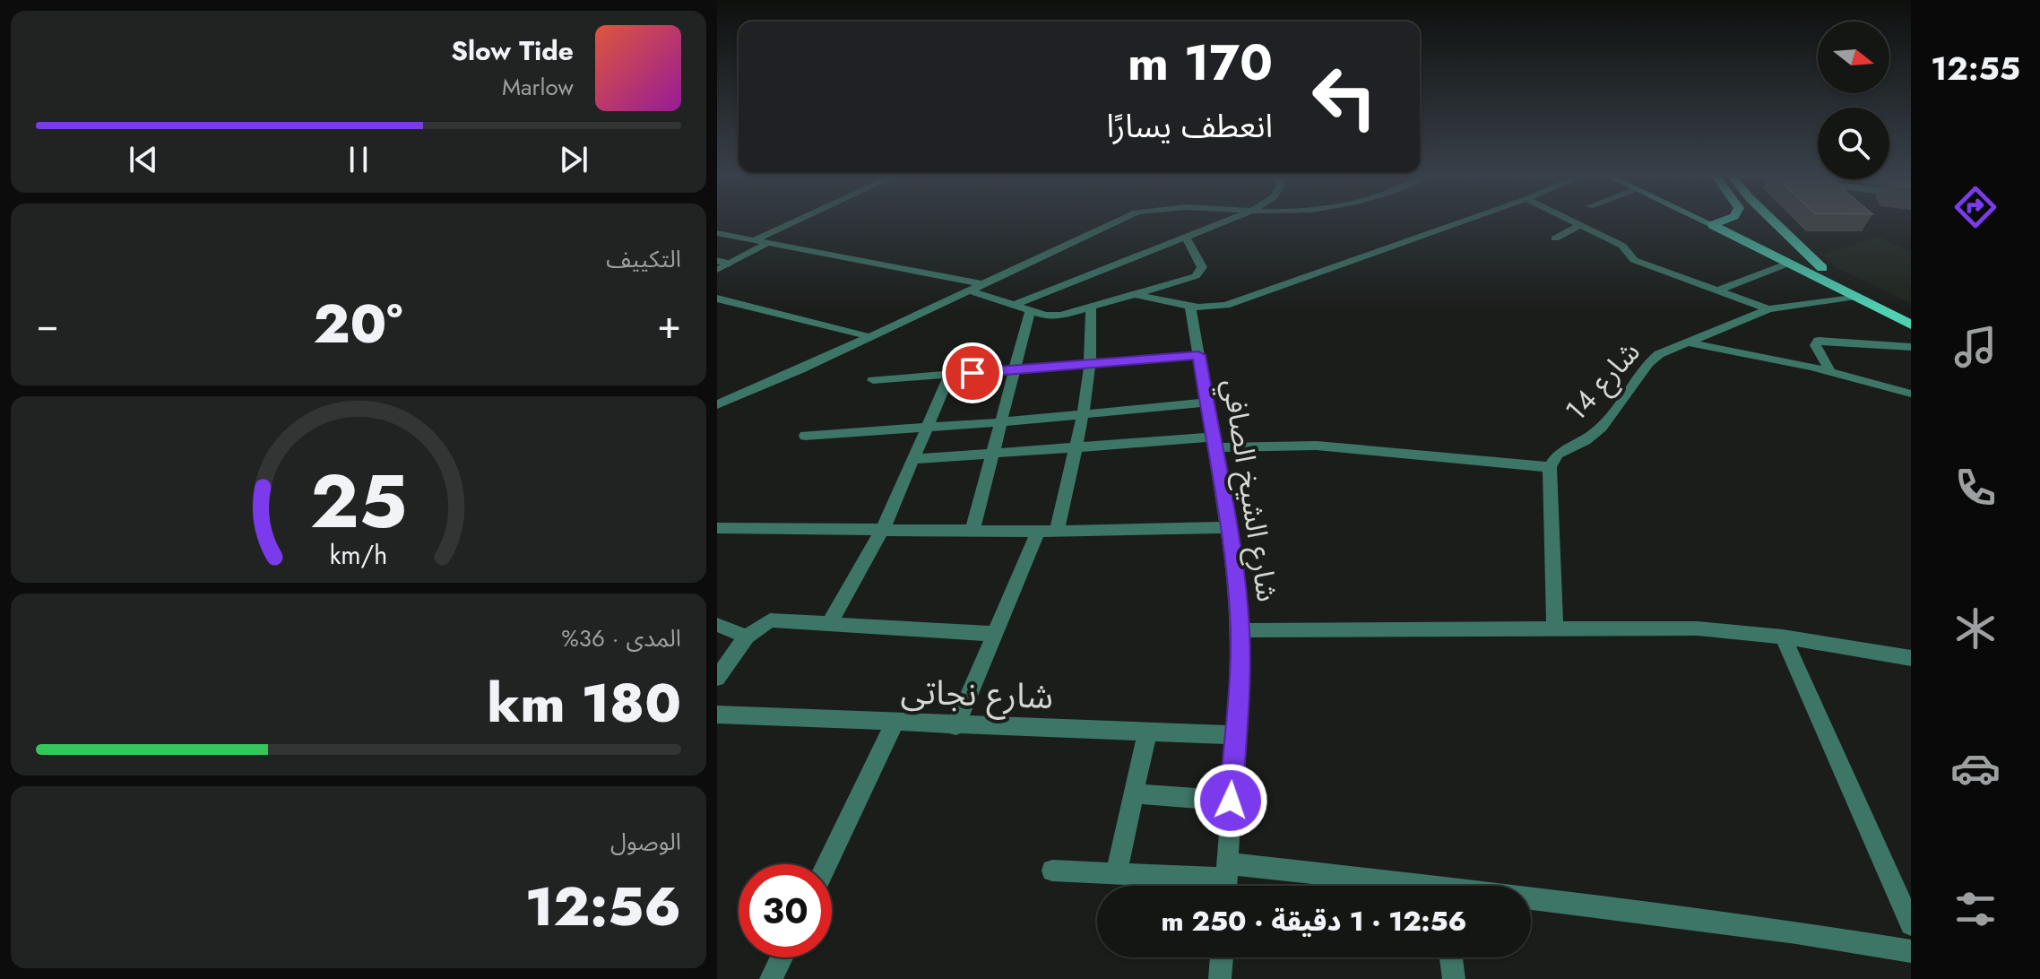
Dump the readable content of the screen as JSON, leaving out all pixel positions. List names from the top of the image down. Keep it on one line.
{"streets":{"street":["شارع 14","شارع الشيخ الصافي","شارع نجاتى"]},"crossings":[["شارع الشيخ الصافي","شارع نجاتى"]],"north":"right","page":{"tabs":"12:55","turn":["170 m","انعطف يسارًا"],"song":["Slow Tide","Marlow"],"tile":["التكييف",["المدى · 36%","180 km"],["الوصول","12:56"]],"heat":["−","20°","+"],"limit":"30","trip":"12:56 · 1 دقيقة · 250 m","gauge":["25","km/h"]}}
